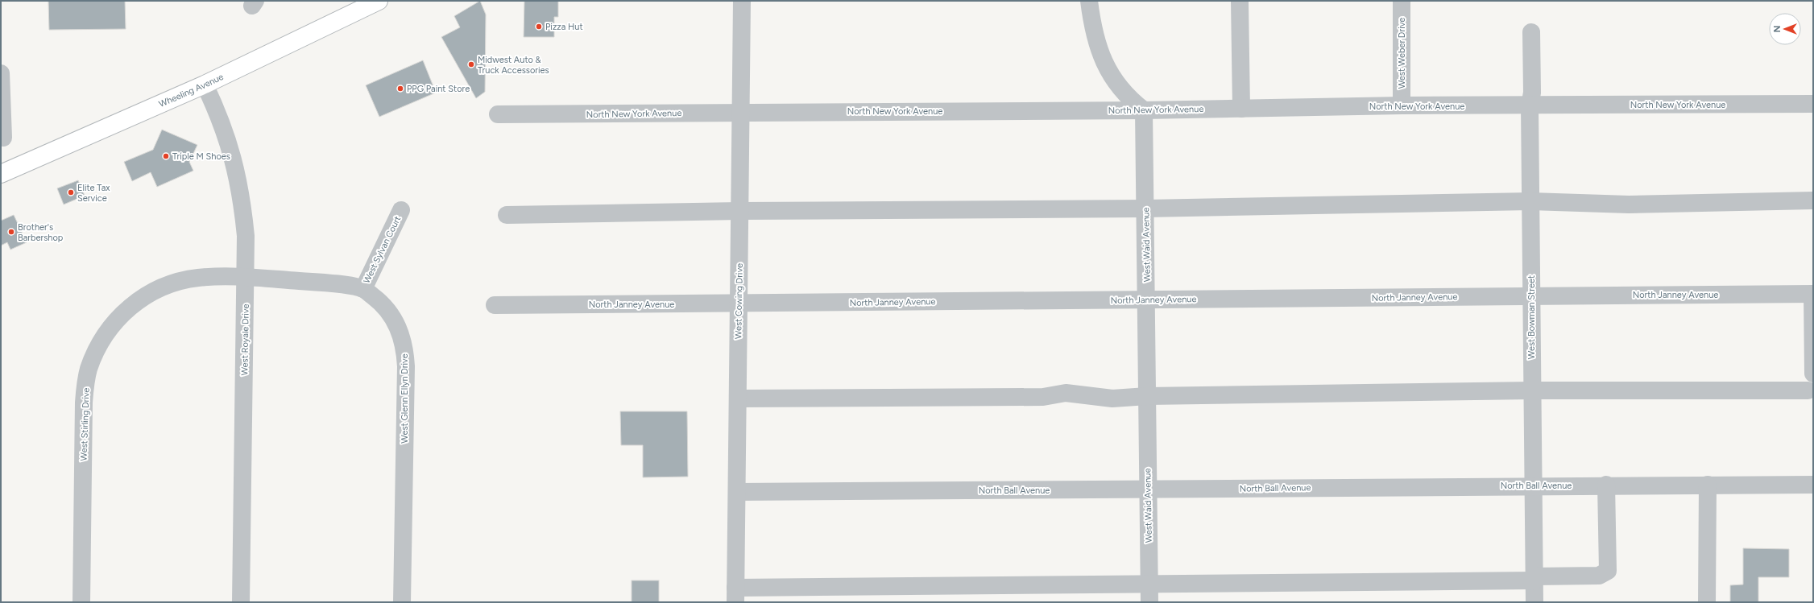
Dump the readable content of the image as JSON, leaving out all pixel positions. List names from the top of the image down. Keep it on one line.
{"streets":{"main road":["Wheeling Avenue"],"street":["West Weber Drive","North New York Avenue","West Waid Avenue","West Sylvan Court","North Janney Avenue","West Cowing Drive","West Bowman Street","West Royale Drive","West Glenn Ellyn Drive","West Stirling Drive","North Ball Avenue"]},"crossings":[["West Weber Drive","North New York Avenue"],["Wheeling Avenue","West Royale Drive"],["North New York Avenue","West Waid Avenue"],["North New York Avenue","West Cowing Drive"],["North New York Avenue","West Bowman Street"],["West Waid Avenue","North Janney Avenue"],["West Waid Avenue","North Ball Avenue"],["West Sylvan Court","West Glenn Ellyn Drive"],["North Janney Avenue","West Cowing Drive"],["North Janney Avenue","West Bowman Street"],["West Cowing Drive","North Ball Avenue"],["West Bowman Street","North Ball Avenue"],["West Royale Drive","West Glenn Ellyn Drive"],["West Royale Drive","West Stirling Drive"],["West Glenn Ellyn Drive","West Stirling Drive"]],"places":["Pizza Hut","Midwest Auto & Truck Accessories","PPG Paint Store","Triple M Shoes","Elite Tax Service","Brother's Barbershop"],"north":"left"}
